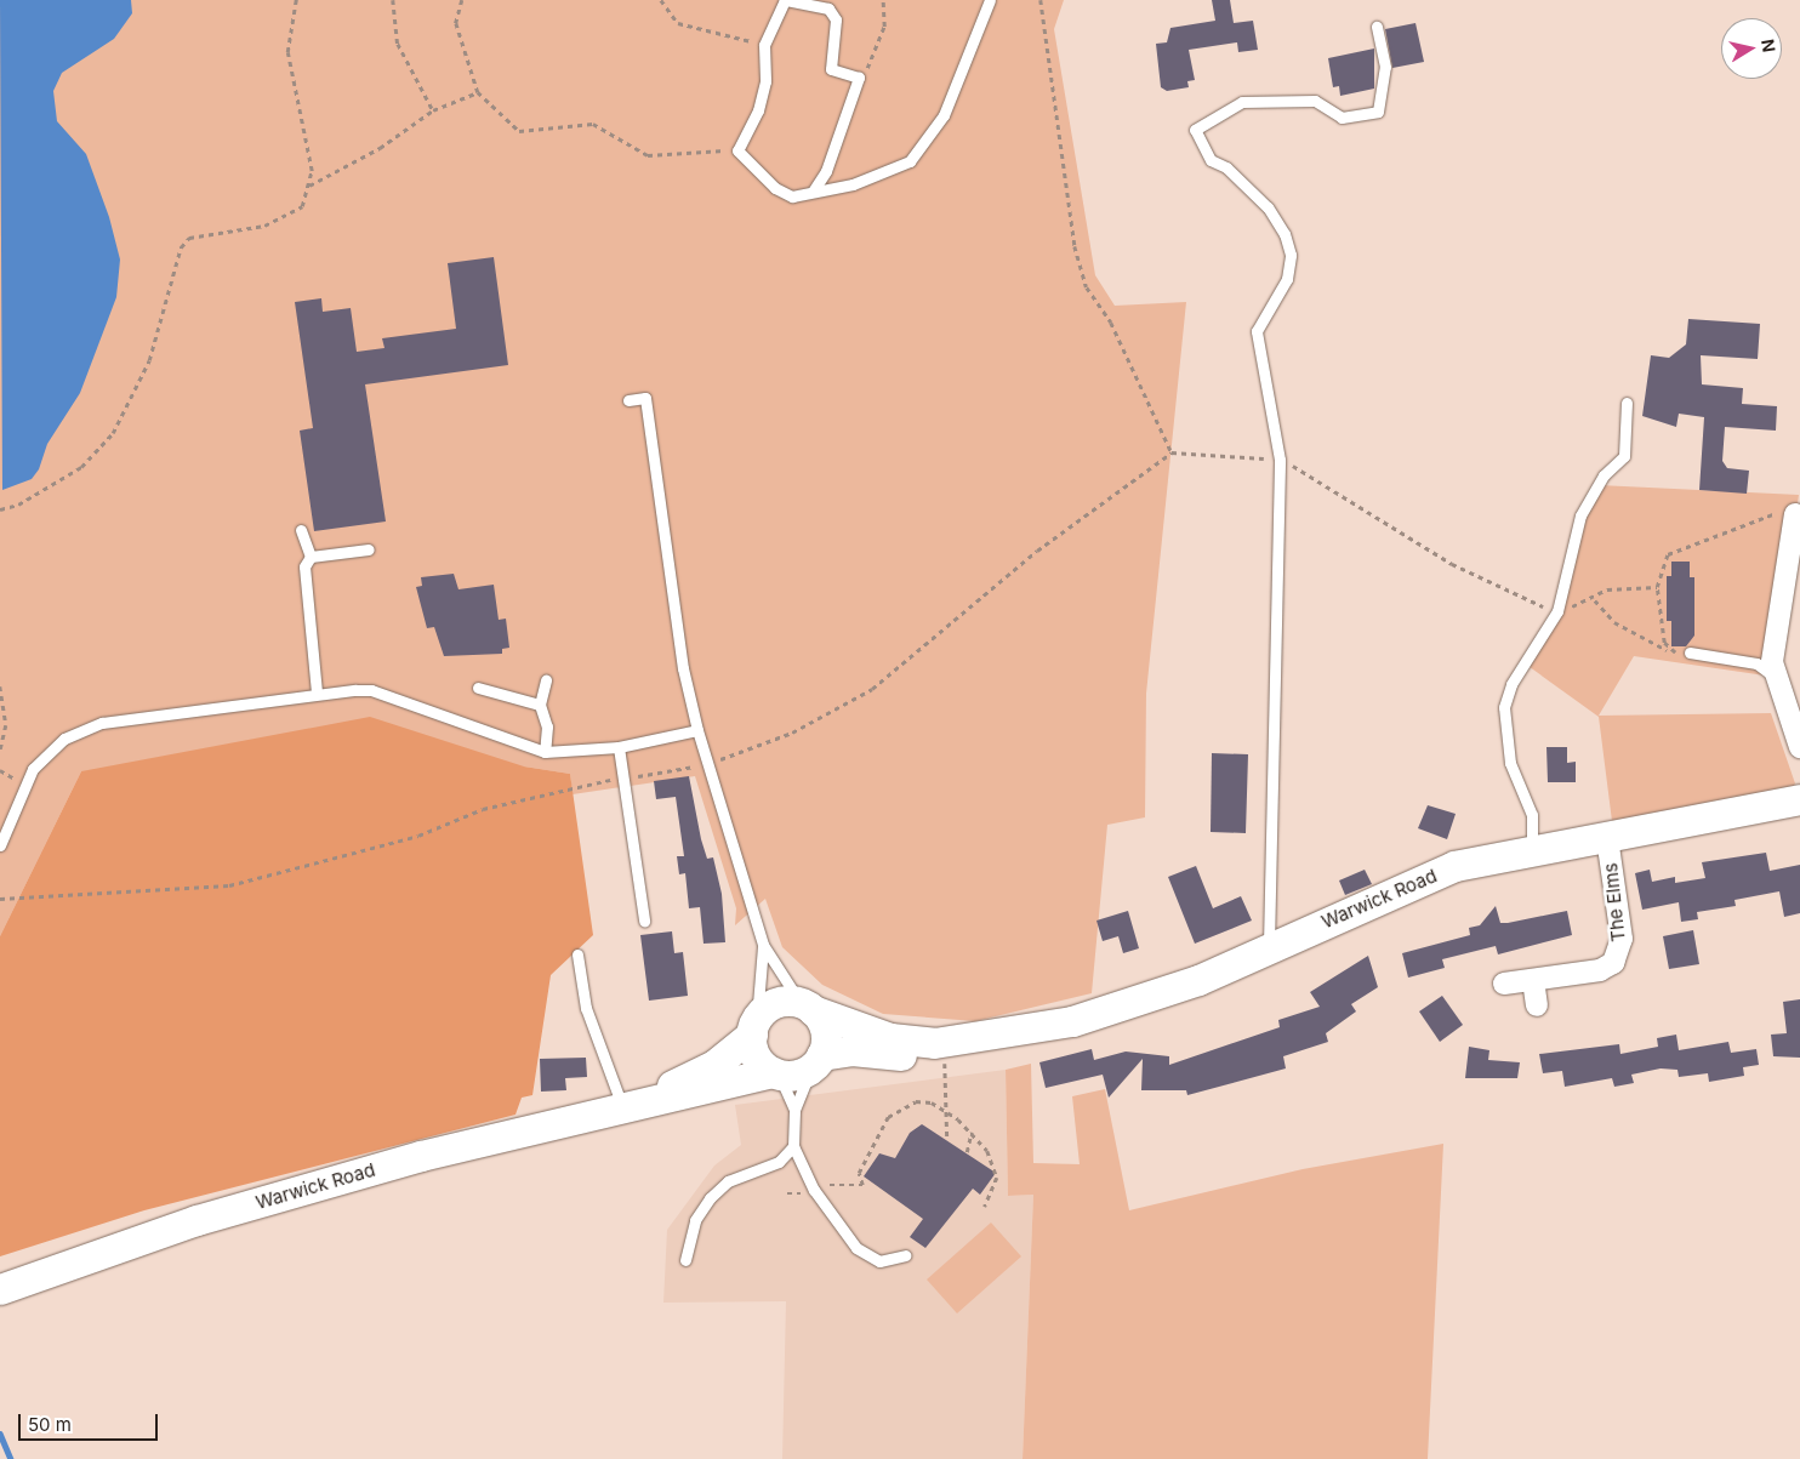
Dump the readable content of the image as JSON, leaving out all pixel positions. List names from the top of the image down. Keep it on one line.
{"streets":{"street":["Warwick Road","The Elms"]},"crossings":[["Warwick Road","The Elms"]],"scale_bar":"50 m","north":"right"}
